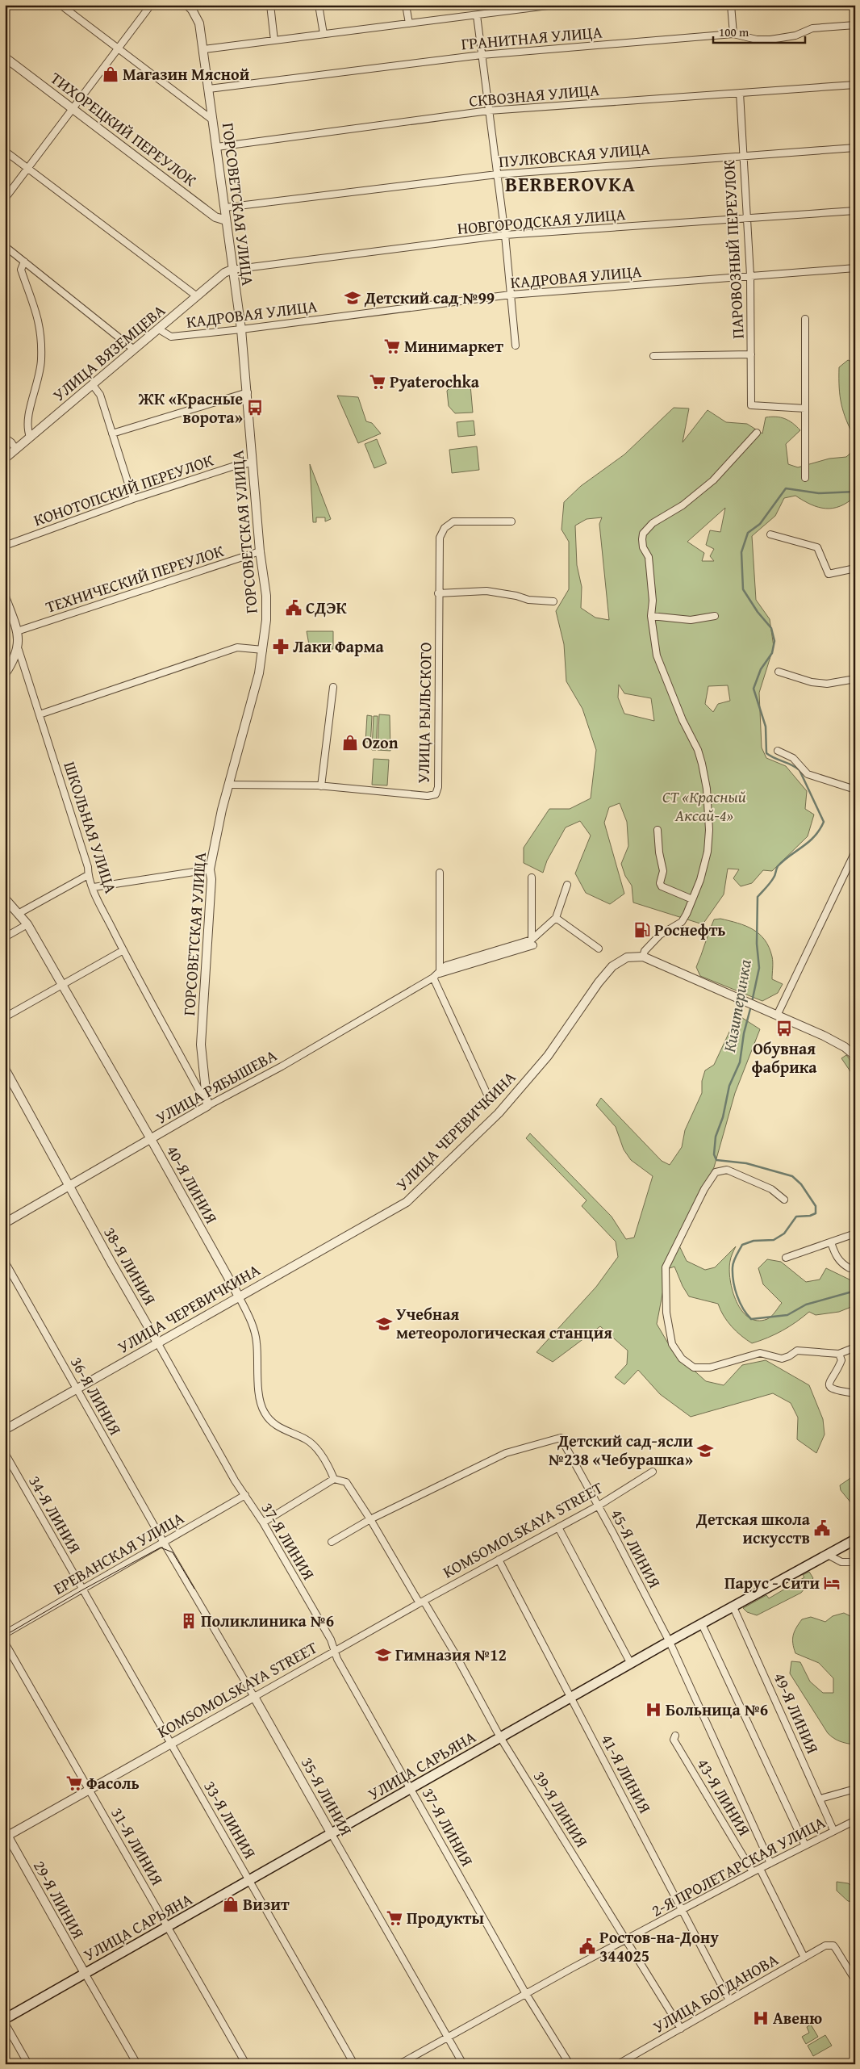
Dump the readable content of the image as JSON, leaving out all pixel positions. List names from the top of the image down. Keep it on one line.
{"streets":{"main road":["УЛИЦА САРЬЯНА"],"street":["ГРАНИТНАЯ УЛИЦА","СКВОЗНАЯ УЛИЦА","ТИХОРЕЦКИЙ ПЕРЕУЛОК","ПУЛКОВСКАЯ УЛИЦА","ГОРСОВЕТСКАЯ УЛИЦА","НОВГОРОДСКАЯ УЛИЦА","ПАРОВОЗНЫЙ ПЕРЕУЛОК","КАДРОВАЯ УЛИЦА","УЛИЦА ВЯЗЕМЦЕВА","КОНОТОПСКИЙ ПЕРЕУЛОК","ТЕХНИЧЕСКИЙ ПЕРЕУЛОК","УЛИЦА РЫЛЬСКОГО","ШКОЛЬНАЯ УЛИЦА","УЛИЦА РЯБЫШЕВА","УЛИЦА ЧЕРЕВИЧКИНА","40-Я ЛИНИЯ","38-Я ЛИНИЯ","36-Я ЛИНИЯ","34-Я ЛИНИЯ","KOMSOMOLSKAYA STREET","37-Я ЛИНИЯ","45-Я ЛИНИЯ","ЕРЕВАНСКАЯ УЛИЦА","49-Я ЛИНИЯ","41-Я ЛИНИЯ","35-Я ЛИНИЯ","43-Я ЛИНИЯ","39-Я ЛИНИЯ","33-Я ЛИНИЯ","31-Я ЛИНИЯ","2-Я ПРОЛЕТАРСКАЯ УЛИЦА","29-Я ЛИНИЯ","УЛИЦА БОГДАНОВА"]},"crossings":[["ГРАНИТНАЯ УЛИЦА","ГОРСОВЕТСКАЯ УЛИЦА"],["СКВОЗНАЯ УЛИЦА","ГОРСОВЕТСКАЯ УЛИЦА"],["СКВОЗНАЯ УЛИЦА","ПАРОВОЗНЫЙ ПЕРЕУЛОК"],["ТИХОРЕЦКИЙ ПЕРЕУЛОК","ГОРСОВЕТСКАЯ УЛИЦА"],["ПУЛКОВСКАЯ УЛИЦА","ГОРСОВЕТСКАЯ УЛИЦА"],["ПУЛКОВСКАЯ УЛИЦА","ПАРОВОЗНЫЙ ПЕРЕУЛОК"],["ГОРСОВЕТСКАЯ УЛИЦА","НОВГОРОДСКАЯ УЛИЦА"],["ГОРСОВЕТСКАЯ УЛИЦА","КАДРОВАЯ УЛИЦА"],["ГОРСОВЕТСКАЯ УЛИЦА","УЛИЦА ВЯЗЕМЦЕВА"],["ГОРСОВЕТСКАЯ УЛИЦА","КОНОТОПСКИЙ ПЕРЕУЛОК"],["ГОРСОВЕТСКАЯ УЛИЦА","ТЕХНИЧЕСКИЙ ПЕРЕУЛОК"],["ГОРСОВЕТСКАЯ УЛИЦА","УЛИЦА РЫЛЬСКОГО"],["ГОРСОВЕТСКАЯ УЛИЦА","ШКОЛЬНАЯ УЛИЦА"],["ГОРСОВЕТСКАЯ УЛИЦА","УЛИЦА РЯБЫШЕВА"],["НОВГОРОДСКАЯ УЛИЦА","ПАРОВОЗНЫЙ ПЕРЕУЛОК"],["НОВГОРОДСКАЯ УЛИЦА","УЛИЦА ВЯЗЕМЦЕВА"],["ПАРОВОЗНЫЙ ПЕРЕУЛОК","КАДРОВАЯ УЛИЦА"],["КАДРОВАЯ УЛИЦА","УЛИЦА ВЯЗЕМЦЕВА"],["ТЕХНИЧЕСКИЙ ПЕРЕУЛОК","ШКОЛЬНАЯ УЛИЦА"],["УЛИЦА РЯБЫШЕВА","40-Я ЛИНИЯ"],["УЛИЦА РЯБЫШЕВА","38-Я ЛИНИЯ"],["УЛИЦА ЧЕРЕВИЧКИНА","40-Я ЛИНИЯ"],["УЛИЦА ЧЕРЕВИЧКИНА","38-Я ЛИНИЯ"],["УЛИЦА ЧЕРЕВИЧКИНА","36-Я ЛИНИЯ"],["40-Я ЛИНИЯ","39-Я ЛИНИЯ"],["38-Я ЛИНИЯ","37-Я ЛИНИЯ"],["38-Я ЛИНИЯ","ЕРЕВАНСКАЯ УЛИЦА"],["36-Я ЛИНИЯ","ЕРЕВАНСКАЯ УЛИЦА"],["36-Я ЛИНИЯ","35-Я ЛИНИЯ"],["34-Я ЛИНИЯ","ЕРЕВАНСКАЯ УЛИЦА"],["34-Я ЛИНИЯ","33-Я ЛИНИЯ"],["KOMSOMOLSKAYA STREET","37-Я ЛИНИЯ"],["KOMSOMOLSKAYA STREET","45-Я ЛИНИЯ"],["KOMSOMOLSKAYA STREET","41-Я ЛИНИЯ"],["KOMSOMOLSKAYA STREET","35-Я ЛИНИЯ"],["KOMSOMOLSKAYA STREET","39-Я ЛИНИЯ"],["KOMSOMOLSKAYA STREET","33-Я ЛИНИЯ"],["KOMSOMOLSKAYA STREET","31-Я ЛИНИЯ"],["KOMSOMOLSKAYA STREET","29-Я ЛИНИЯ"],["37-Я ЛИНИЯ","ЕРЕВАНСКАЯ УЛИЦА"],["37-Я ЛИНИЯ","УЛИЦА САРЬЯНА"],["37-Я ЛИНИЯ","2-Я ПРОЛЕТАРСКАЯ УЛИЦА"],["45-Я ЛИНИЯ","УЛИЦА САРЬЯНА"],["45-Я ЛИНИЯ","39-Я ЛИНИЯ"],["45-Я ЛИНИЯ","2-Я ПРОЛЕТАРСКАЯ УЛИЦА"],["ЕРЕВАНСКАЯ УЛИЦА","35-Я ЛИНИЯ"],["ЕРЕВАНСКАЯ УЛИЦА","33-Я ЛИНИЯ"],["49-Я ЛИНИЯ","УЛИЦА САРЬЯНА"],["49-Я ЛИНИЯ","2-Я ПРОЛЕТАРСКАЯ УЛИЦА"],["УЛИЦА САРЬЯНА","41-Я ЛИНИЯ"],["УЛИЦА САРЬЯНА","35-Я ЛИНИЯ"],["УЛИЦА САРЬЯНА","39-Я ЛИНИЯ"],["УЛИЦА САРЬЯНА","33-Я ЛИНИЯ"],["УЛИЦА САРЬЯНА","31-Я ЛИНИЯ"],["УЛИЦА САРЬЯНА","29-Я ЛИНИЯ"],["41-Я ЛИНИЯ","2-Я ПРОЛЕТАРСКАЯ УЛИЦА"],["41-Я ЛИНИЯ","УЛИЦА БОГДАНОВА"],["35-Я ЛИНИЯ","2-Я ПРОЛЕТАРСКАЯ УЛИЦА"],["43-Я ЛИНИЯ","2-Я ПРОЛЕТАРСКАЯ УЛИЦА"],["39-Я ЛИНИЯ","2-Я ПРОЛЕТАРСКАЯ УЛИЦА"],["39-Я ЛИНИЯ","УЛИЦА БОГДАНОВА"]],"districts":["BERBEROVKA"],"water":["Кизитеринка"],"parks":["СТ «Красный Аксай-4»"],"places":{"shop":["Магазин Мясной","Ozon","Визит"],"school or university":["Детский сад №99","Учебная метеорологическая станция","Детский сад-ясли №238 «Чебурашка»","Гимназия №12"],"supermarket":["Минимаркет","Pyaterochka","Фасоль","Продукты"],"bus stop":["ЖК «Красные ворота»","Обувная фабрика"],"public building":["СДЭК","Детская школа искусств","Ростов-на-Дону 344025"],"pharmacy":["Лаки Фарма"],"fuel station":["Роснефть"],"hotel":["Парус - Сити"],"building":["Поликлиника №6"],"hospital":["Больница №6","Авеню"]},"scale_bar":"100 m"}
